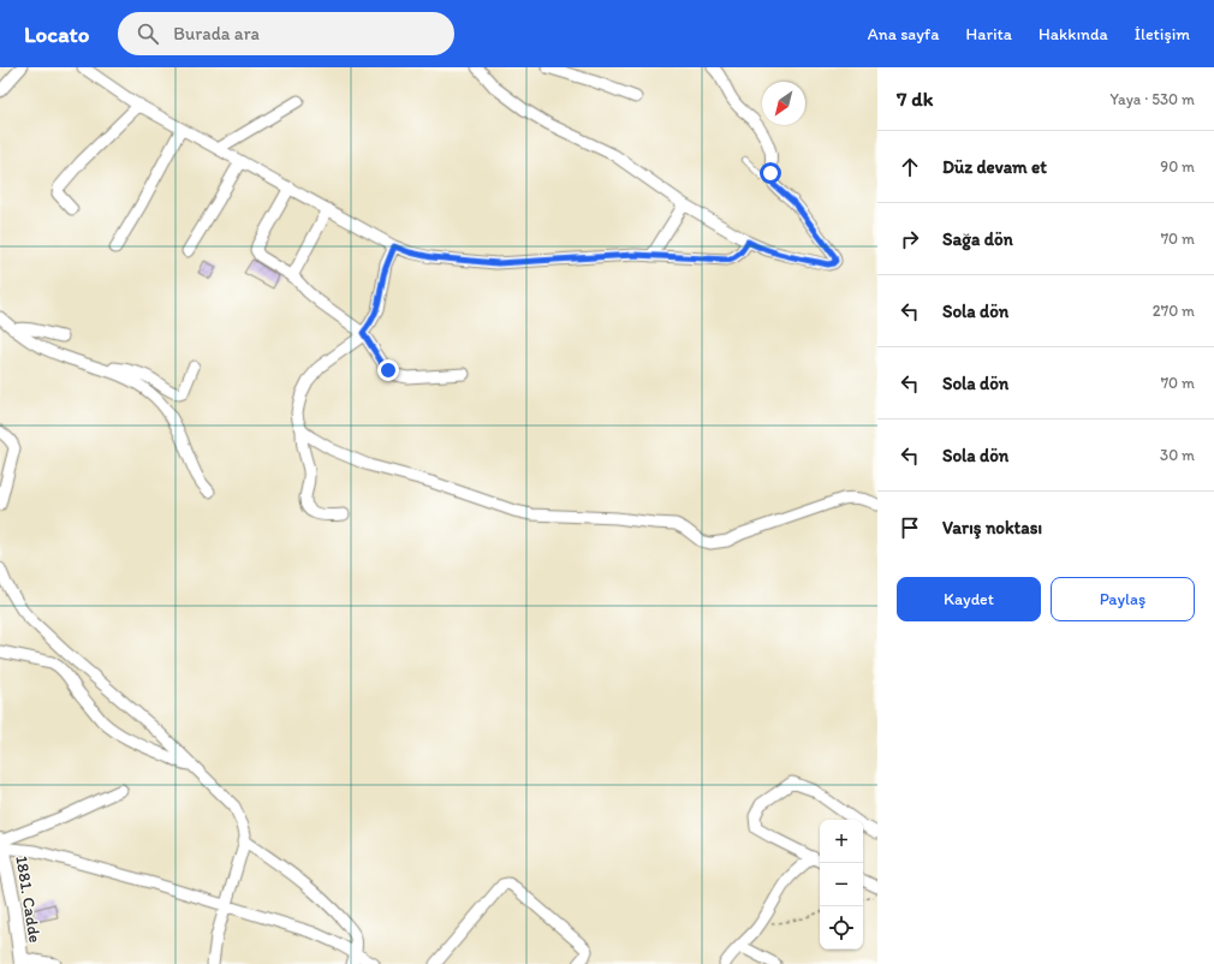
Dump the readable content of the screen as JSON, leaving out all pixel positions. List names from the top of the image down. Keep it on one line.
{"streets":{"street":["1881. Cadde"]},"north":"bottom left","page":{"header":"Locato","search":"Burada ara","nav":["Ana sayfa","Harita","Hakkında","İletişim"],"heading":["7 dk","Yaya · 530 m"],"list":[["Düz devam et","90 m"],["Sağa dön","70 m"],["Sola dön","270 m"],["Sola dön","70 m"],["Sola dön","30 m"],"Varış noktası"],"buttons":["Kaydet","Paylaş"],"map_buttons":["+","−"]}}
